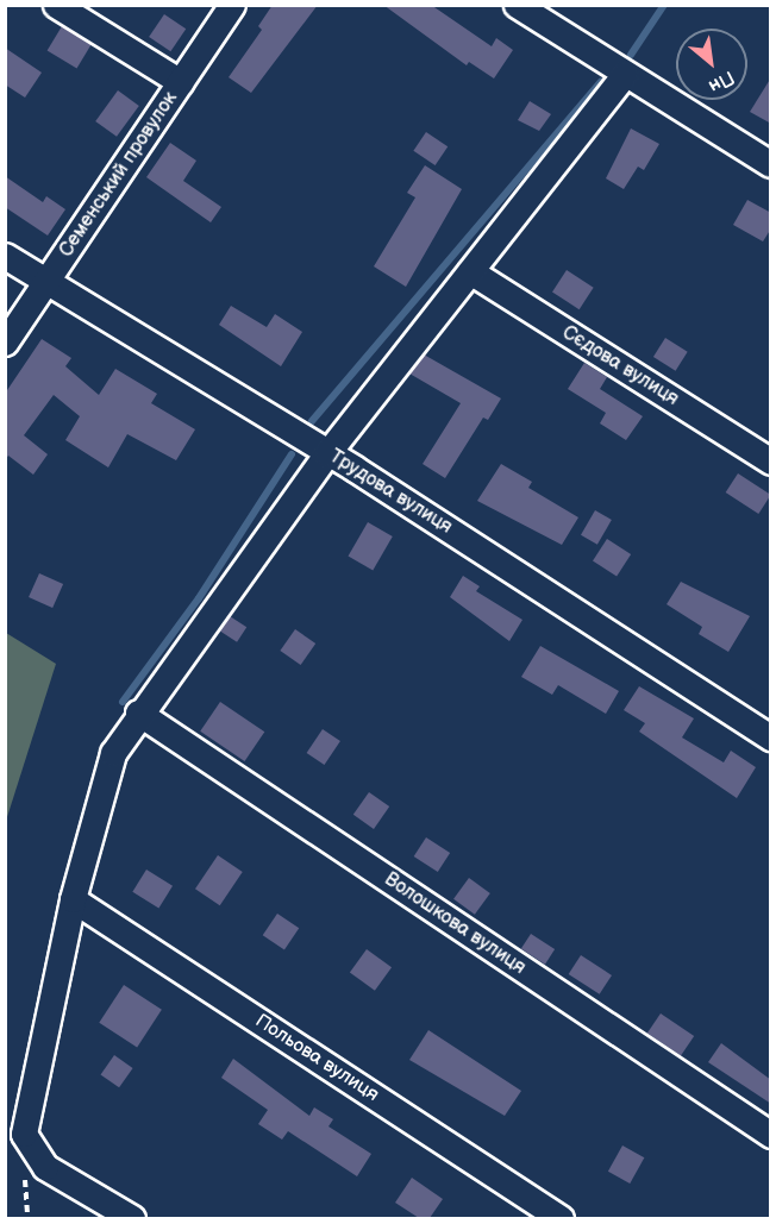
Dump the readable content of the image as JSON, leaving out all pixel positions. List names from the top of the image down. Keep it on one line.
{"streets":{"street":["Семенський провулок","Сєдова вулиця","Трудова вулиця","Волошкова вулиця","Польова вулиця"]},"crossings":[["Семенський провулок","Трудова вулиця"]],"north":"bottom right"}
